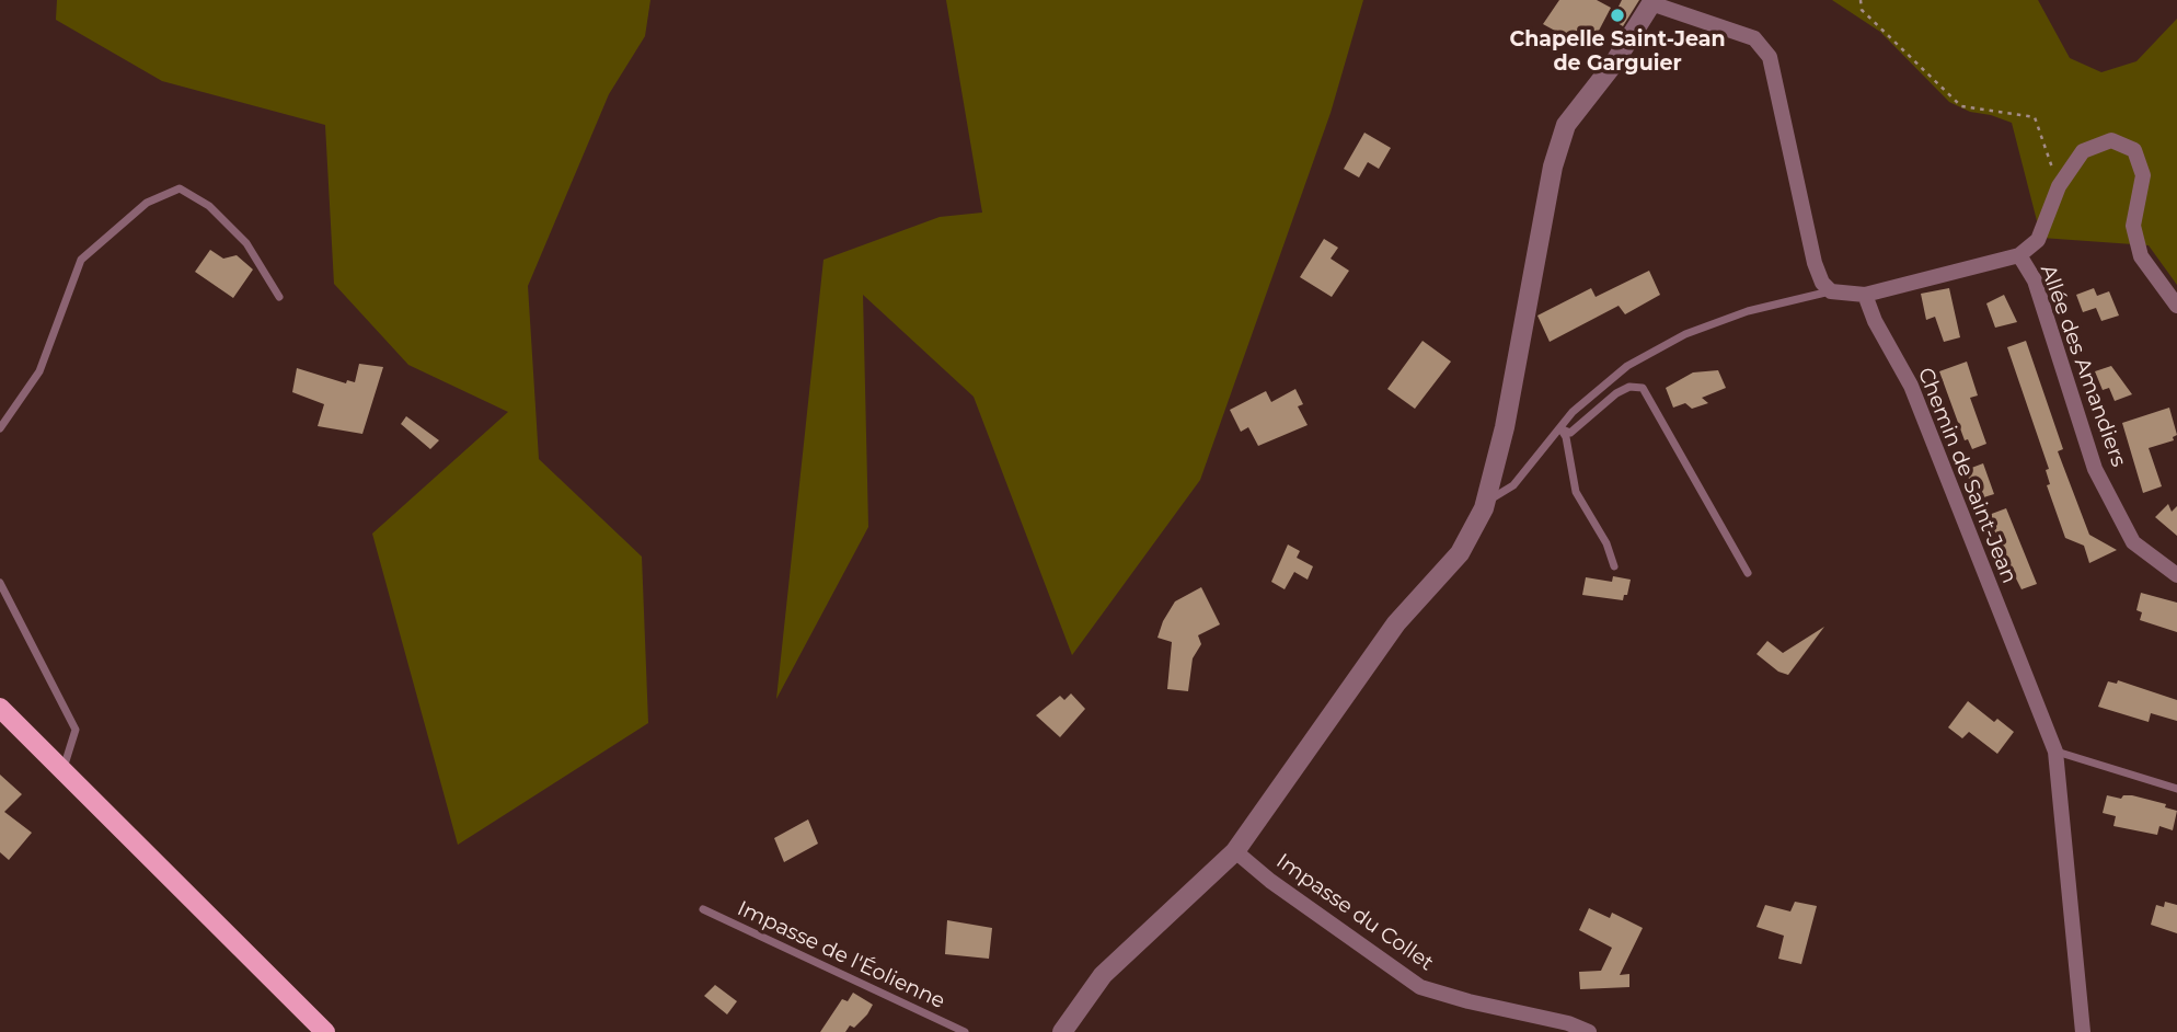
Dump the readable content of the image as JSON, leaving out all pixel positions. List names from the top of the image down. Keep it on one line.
{"streets":{"street":["Allée des Amandiers","Chemin de Saint-Jean","Impasse du Collet"],"lane":["Impasse de l'Éolienne"]},"crossings":[["Allée des Amandiers","Chemin de Saint-Jean"]],"places":["Chapelle Saint-Jean de Garguier"]}
